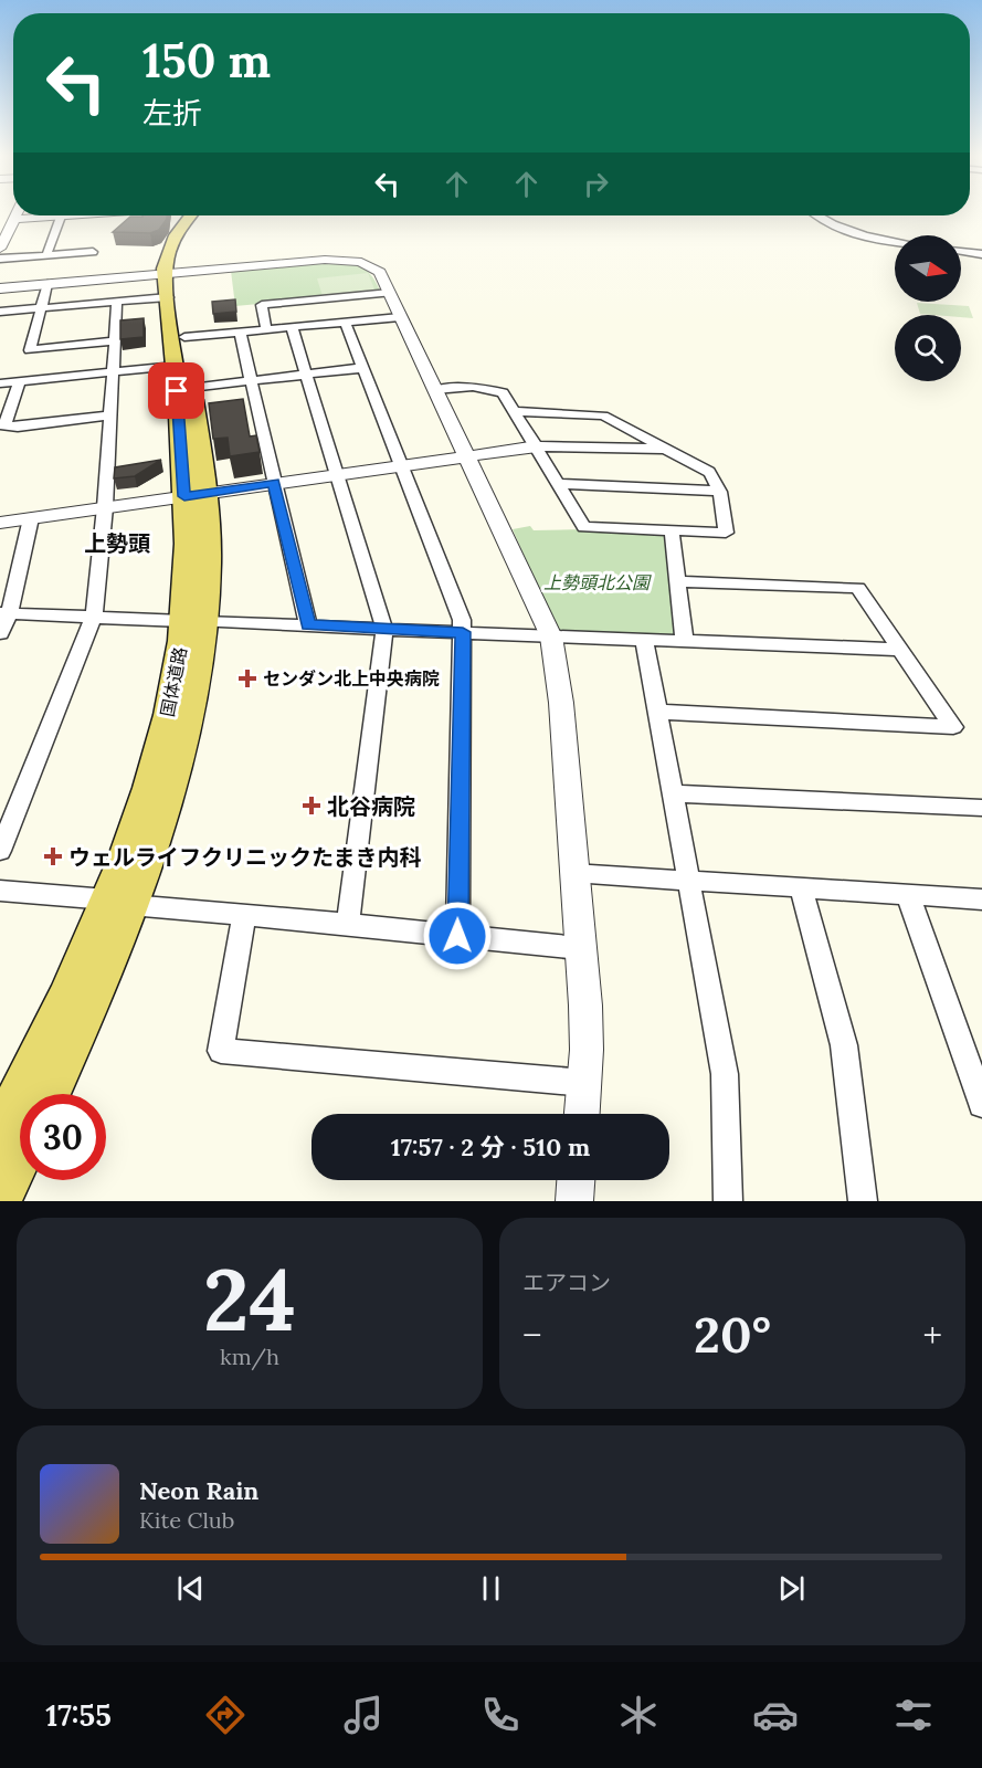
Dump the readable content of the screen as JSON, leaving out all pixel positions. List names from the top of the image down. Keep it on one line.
{"streets":{"main road":["国体道路"]},"districts":["上勢頭"],"parks":["上勢頭北公園"],"places":{"health":["センダン北上中央病院","北谷病院","ウェルライフクリニックたまき内科"]},"north":"right","page":{"turn":["150 m","左折"],"limit":"30","trip":"17:57 · 2 分 · 510 m","tile":[["24","km/h"],"エアコン"],"heat":["−","20°","+"],"song":["Neon Rain","Kite Club"],"tabs":"17:55"}}
